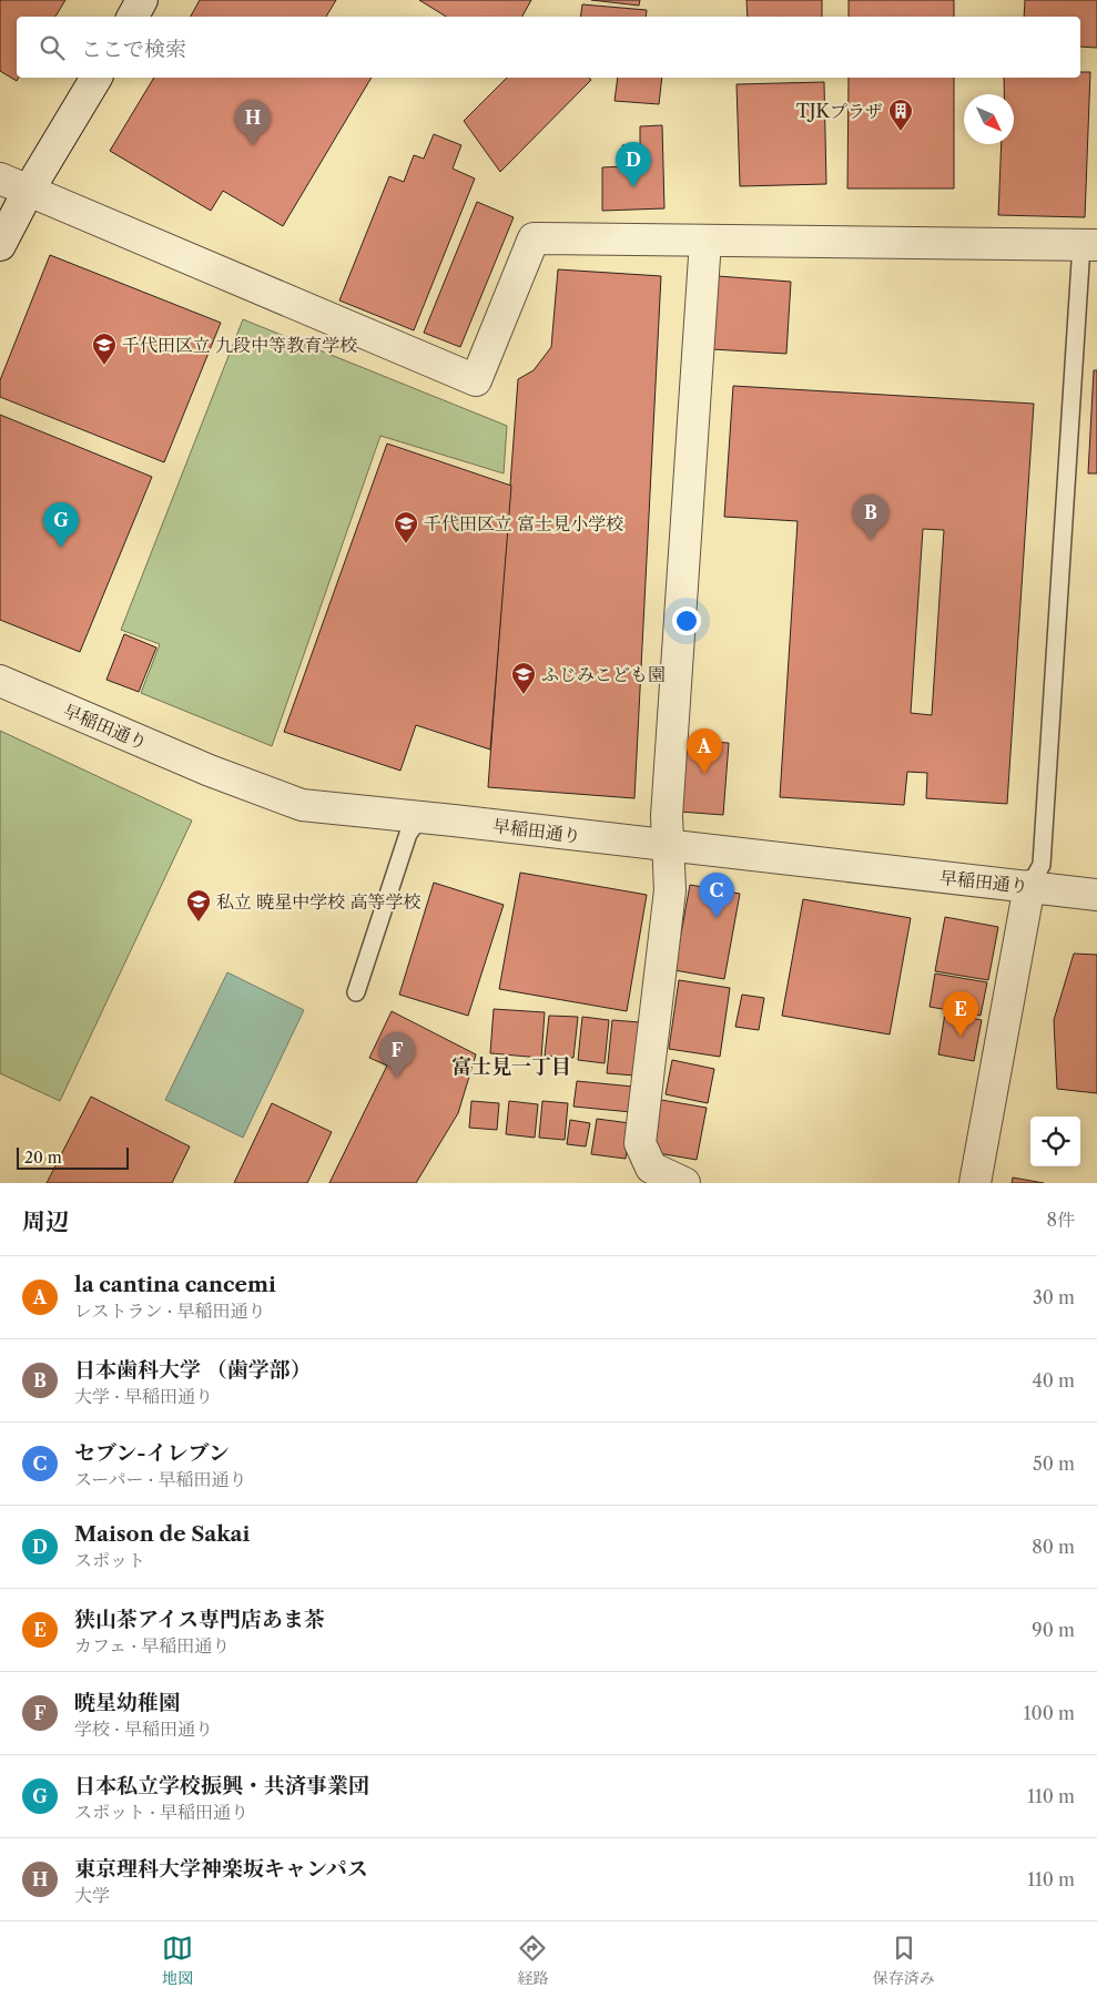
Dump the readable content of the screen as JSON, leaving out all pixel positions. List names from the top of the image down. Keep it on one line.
{"streets":{"street":["早稲田通り"]},"districts":["富士見一丁目"],"places":{"building":["TJKプラザ"],"school or university":["千代田区立 九段中等教育学校","千代田区立 富士見小学校","ふじみこども園","私立 暁星中学校 高等学校"]},"scale_bar":"20 m","north":"bottom right","page":{"search":"ここで検索","pins":["H","D","B","G","A","C","E","F"],"scale":"20 m","heading":["周辺","8件"],"list":[{"mark":"A","name":"la cantina cancemi","note":"レストラン · 早稲田通り","value":"30 m"},{"mark":"B","name":"日本歯科大学 （歯学部）","note":"大学 · 早稲田通り","value":"40 m"},{"mark":"C","name":"セブン-イレブン","note":"スーパー · 早稲田通り","value":"50 m"},{"mark":"D","name":"Maison de Sakai","note":"スポット","value":"80 m"},{"mark":"E","name":"狭山茶アイス専門店あま茶","note":"カフェ · 早稲田通り","value":"90 m"},{"mark":"F","name":"暁星幼稚園","note":"学校 · 早稲田通り","value":"100 m"},{"mark":"G","name":"日本私立学校振興・共済事業団","note":"スポット · 早稲田通り","value":"110 m"},{"mark":"H","name":"東京理科大学神楽坂キャンパス","note":"大学","value":"110 m"}],"nav":["地図","経路","保存済み"]}}
